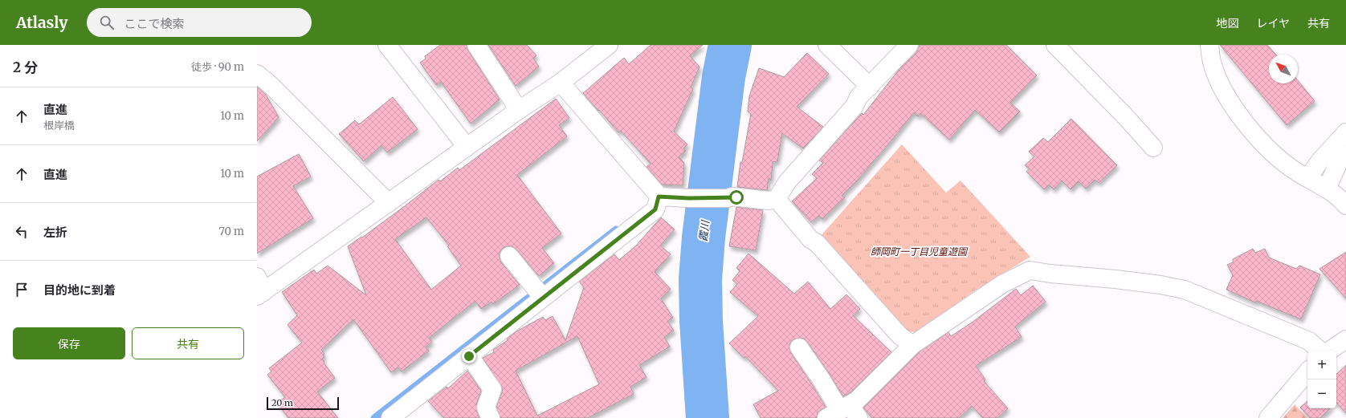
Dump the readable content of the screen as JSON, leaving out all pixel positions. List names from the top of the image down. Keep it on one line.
{"water":["霞川"],"parks":["師岡町一丁目児童遊園"],"scale_bar":"20 m","north":"top left","page":{"header":"Atlasly","search":"ここで検索","nav":["地図","レイヤ","共有"],"heading":["2 分","徒歩 · 90 m"],"list":[["直進","根岸橋","10 m"],["直進","10 m"],["左折","70 m"],"目的地に到着"],"buttons":["保存","共有"],"map_buttons":["+","−"],"scale":"20 m"}}
